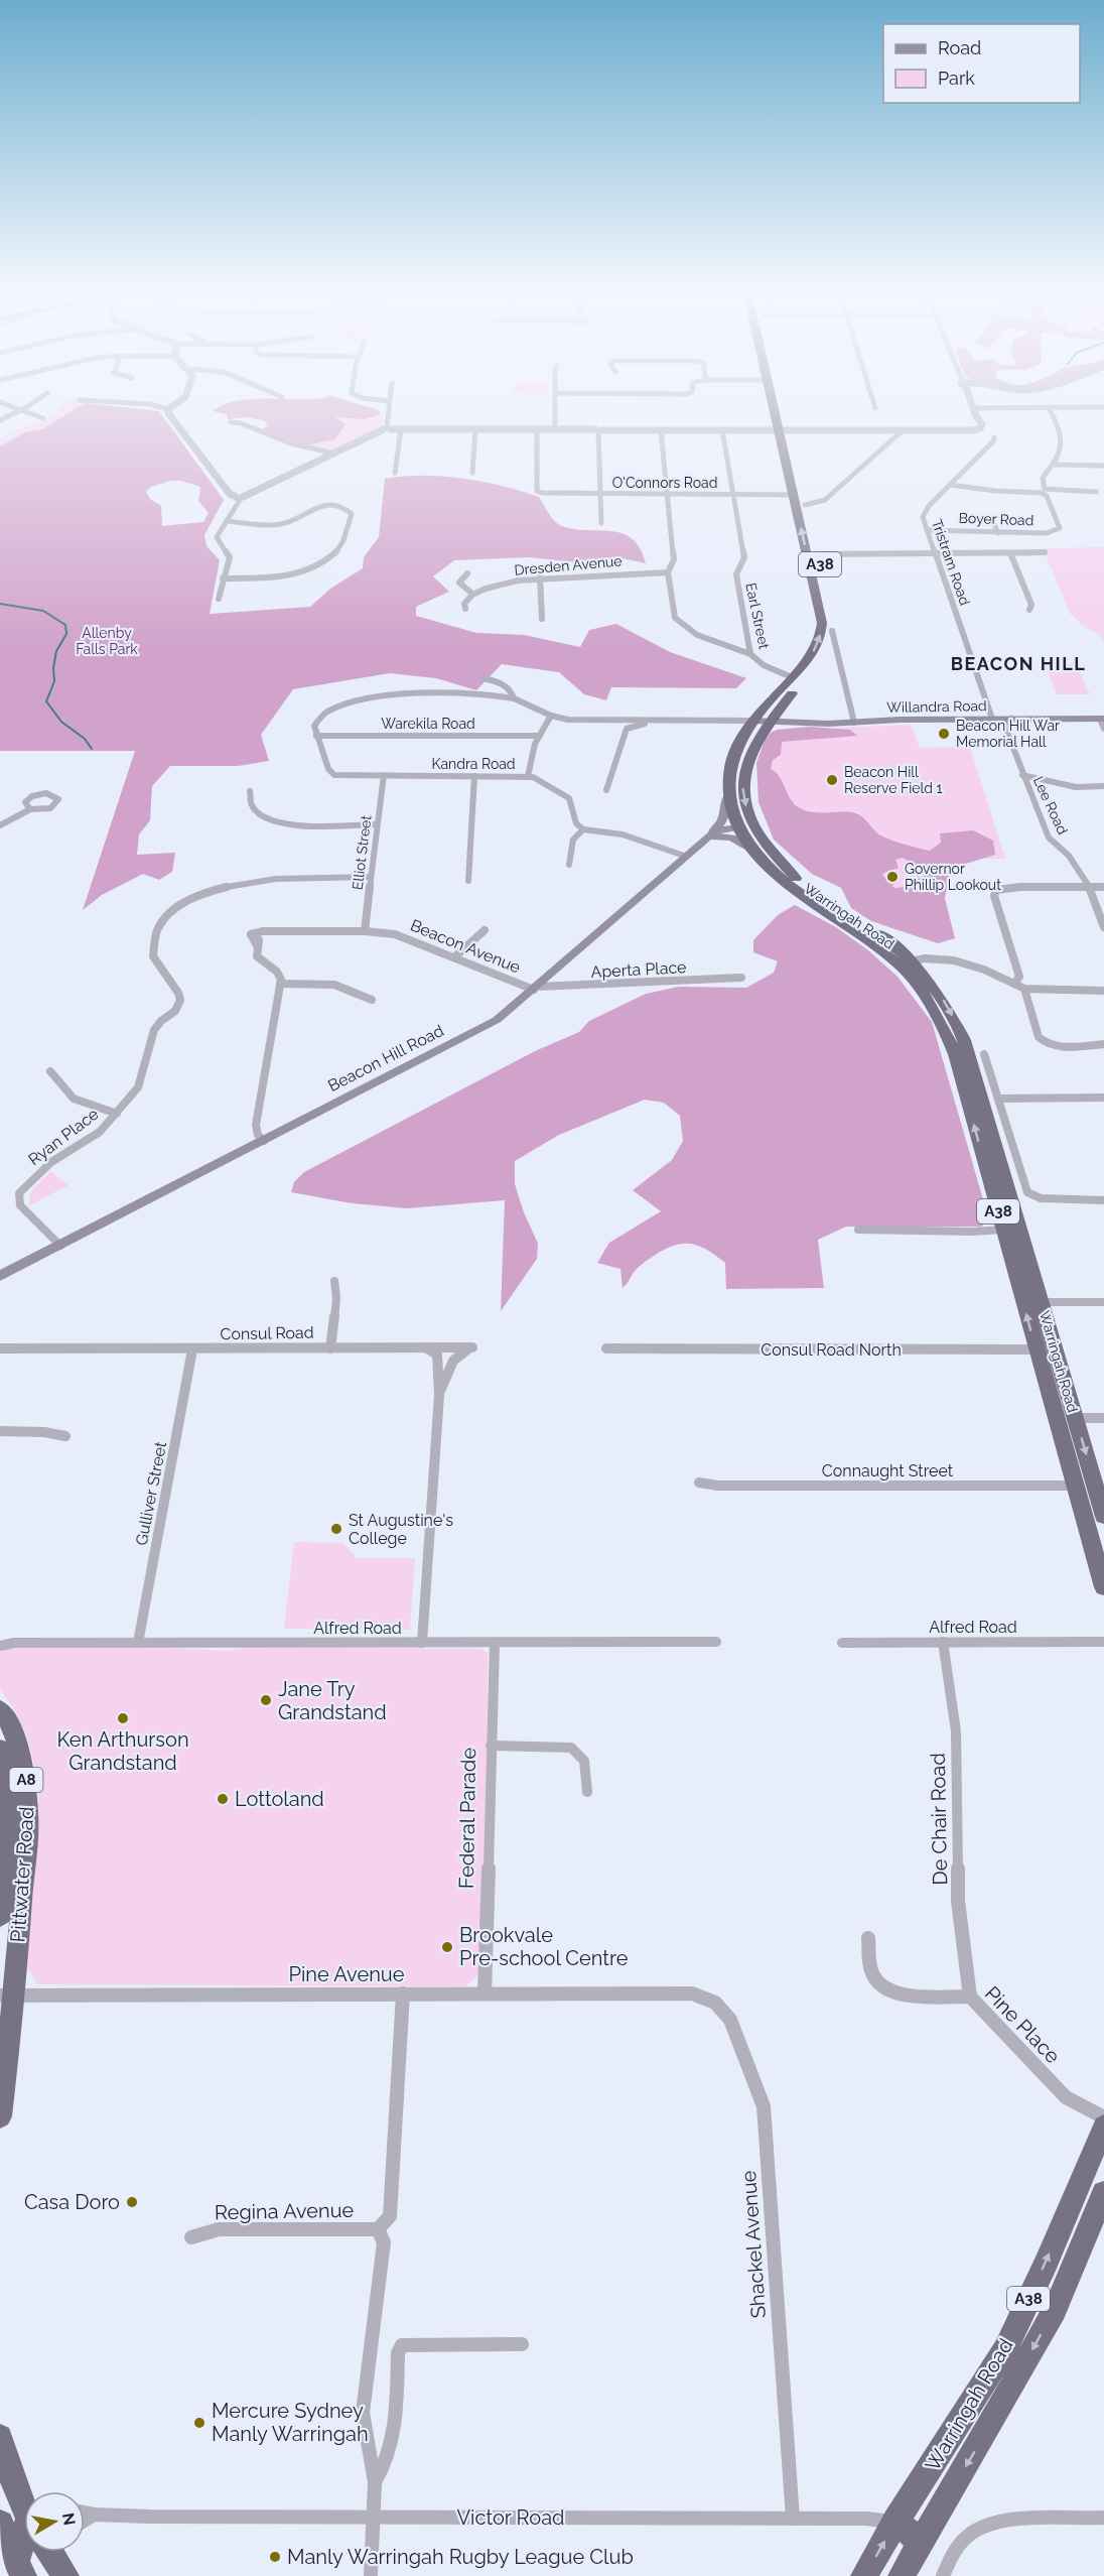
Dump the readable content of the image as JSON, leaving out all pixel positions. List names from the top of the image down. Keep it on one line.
{"streets":{"highway":["A38","Warringah Road","Beacon Hill Road","Consul Road North","A8","Pittwater Road"],"main road":["Willandra Road"],"street":["O'Connors Road","Boyer Road","Tristram Road","Dresden Avenue","Earl Street","Warekila Road","Kandra Road","Lee Road","Elliot Street","Beacon Avenue","Aperta Place","Ryan Place","Consul Road","Connaught Street","Gulliver Street","Alfred Road","Federal Parade","De Chair Road","Pine Avenue","Pine Place","Regina Avenue","Shackel Avenue","Victor Road"]},"crossings":[["O'Connors Road","Earl Street"],["O'Connors Road","Warringah Road"],["Boyer Road","Tristram Road"],["Tristram Road","Willandra Road"],["Earl Street","Warringah Road"],["Willandra Road","Lee Road"],["Willandra Road","Warringah Road"],["Warekila Road","Kandra Road"],["Kandra Road","Elliot Street"],["Elliot Street","Beacon Avenue"],["Elliot Street","Ryan Place"],["Warringah Road","Beacon Hill Road"],["Warringah Road","Consul Road North"],["Warringah Road","Connaught Street"],["Warringah Road","Victor Road"],["Beacon Avenue","Aperta Place"],["Beacon Avenue","Beacon Hill Road"],["Aperta Place","Beacon Hill Road"],["Beacon Hill Road","Ryan Place"],["Consul Road","Gulliver Street"],["Gulliver Street","Alfred Road"],["Alfred Road","Federal Parade"],["Alfred Road","De Chair Road"],["Federal Parade","Pine Avenue"],["De Chair Road","Pine Place"],["Pittwater Road","Pine Avenue"],["Pine Avenue","Shackel Avenue"],["Shackel Avenue","Victor Road"]],"districts":["BEACON HILL"],"parks":["Allenby Falls Park"],"places":["Beacon Hill War Memorial Hall","Beacon Hill Reserve Field 1","Governor Phillip Lookout","St Augustine's College","Jane Try Grandstand","Ken Arthurson Grandstand","Lottoland","Brookvale Pre-school Centre","Casa Doro","Mercure Sydney Manly Warringah","Manly Warringah Rugby League Club"],"legend":["Road","Park"],"north":"right"}
